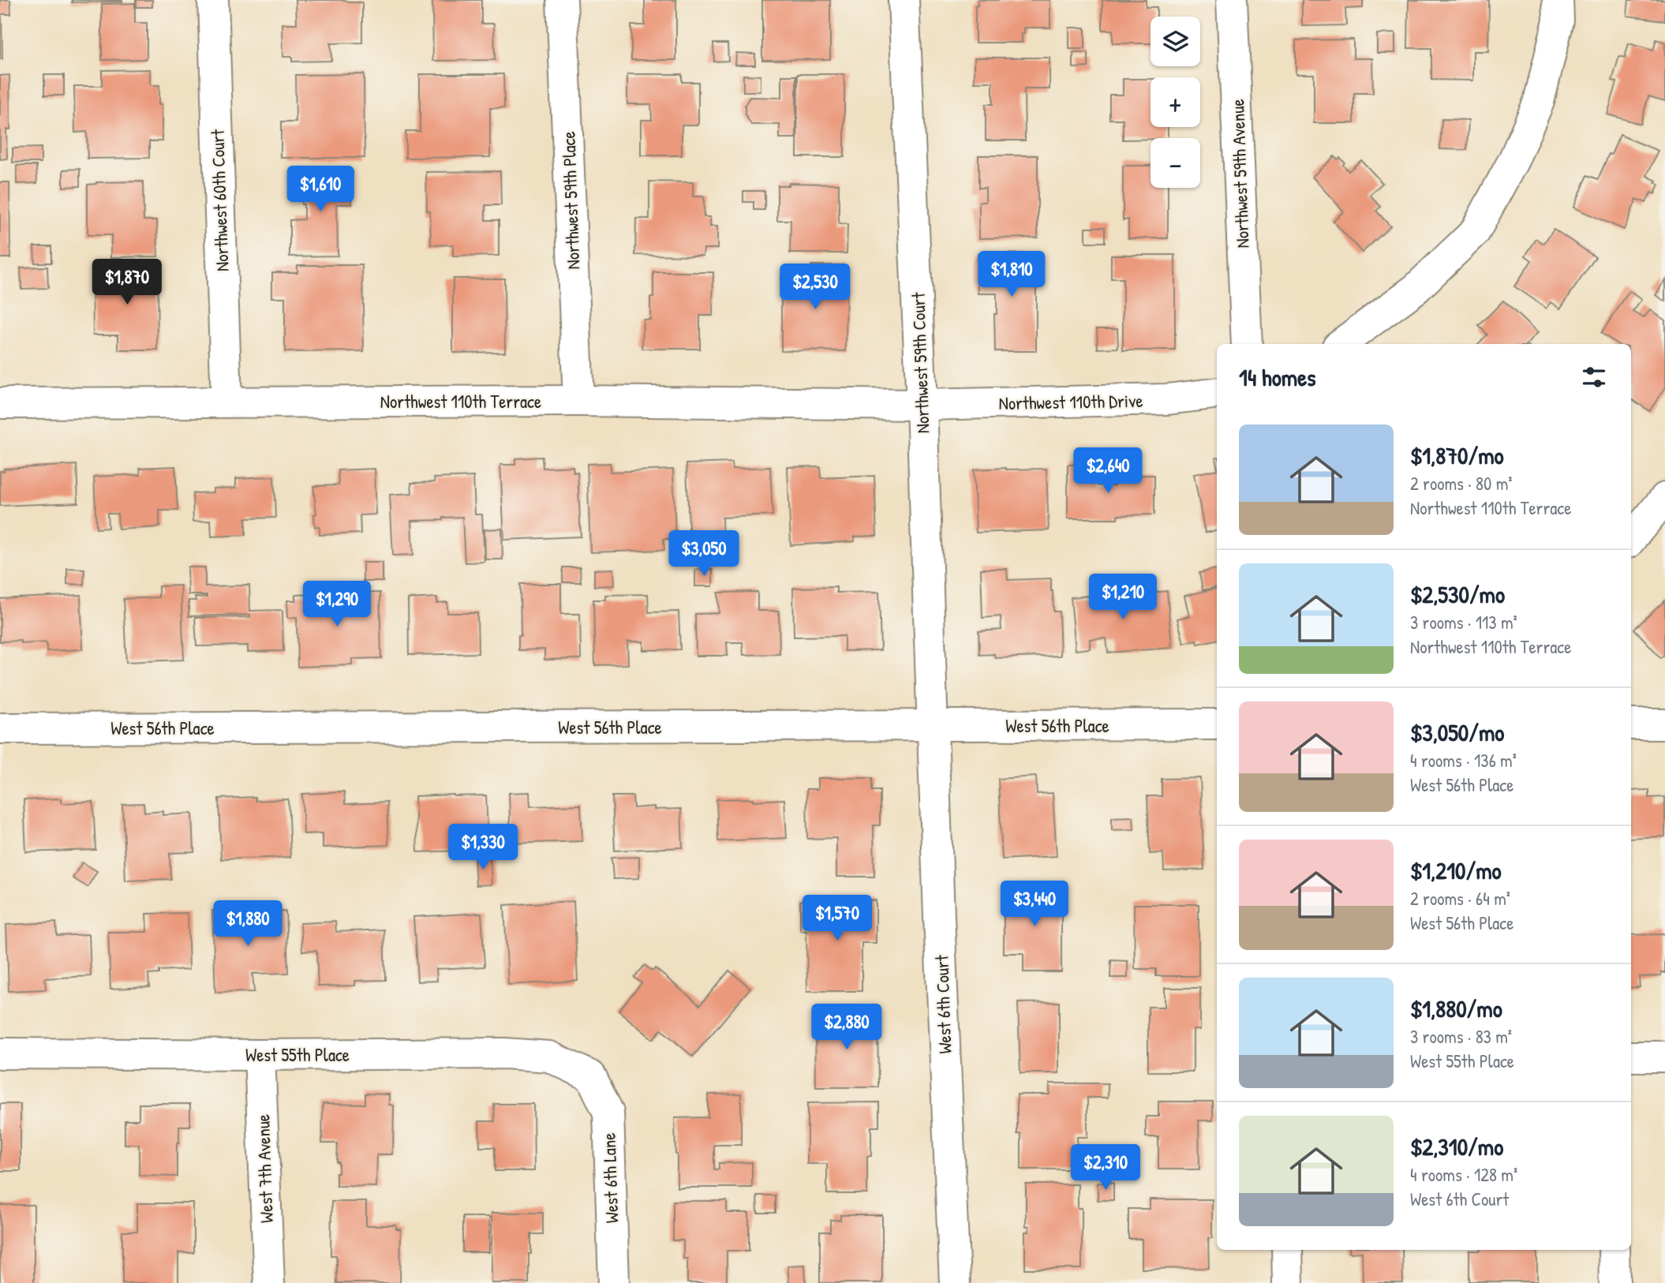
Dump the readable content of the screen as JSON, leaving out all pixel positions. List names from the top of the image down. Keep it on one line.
{"streets":{"street":["Northwest 59th Avenue","Northwest 60th Court","Northwest 59th Place","Northwest 59th Court","Northwest 110th Terrace","Northwest 110th Drive","West 56th Place","West 6th Court","West 55th Place","West 7th Avenue","West 6th Lane"]},"crossings":[["Northwest 60th Court","Northwest 110th Terrace"],["Northwest 59th Place","Northwest 110th Terrace"],["Northwest 59th Court","Northwest 110th Terrace"],["Northwest 59th Court","Northwest 110th Drive"],["Northwest 59th Court","West 56th Place"],["Northwest 59th Court","West 6th Court"],["Northwest 110th Terrace","Northwest 110th Drive"],["West 56th Place","West 6th Court"],["West 55th Place","West 7th Avenue"],["West 55th Place","West 6th Lane"]],"page":{"map_buttons":["+","−"],"price":["$1,610","$1,810","$1,870","$2,530","$2,640","$3,050","$1,210","$1,290","$1,330","$3,440","$1,570","$1,880","$2,880","$2,310"],"heading":"14 homes","list":[{"name":"$1,870/mo","note":"2 rooms · 80 m² · Northwest 110th Terrace"},{"name":"$2,530/mo","note":"3 rooms · 113 m² · Northwest 110th Terrace"},{"name":"$3,050/mo","note":"4 rooms · 136 m² · West 56th Place"},{"name":"$1,210/mo","note":"2 rooms · 64 m² · West 56th Place"},{"name":"$1,880/mo","note":"3 rooms · 83 m² · West 55th Place"},{"name":"$2,310/mo","note":"4 rooms · 128 m² · West 6th Court"}]}}
